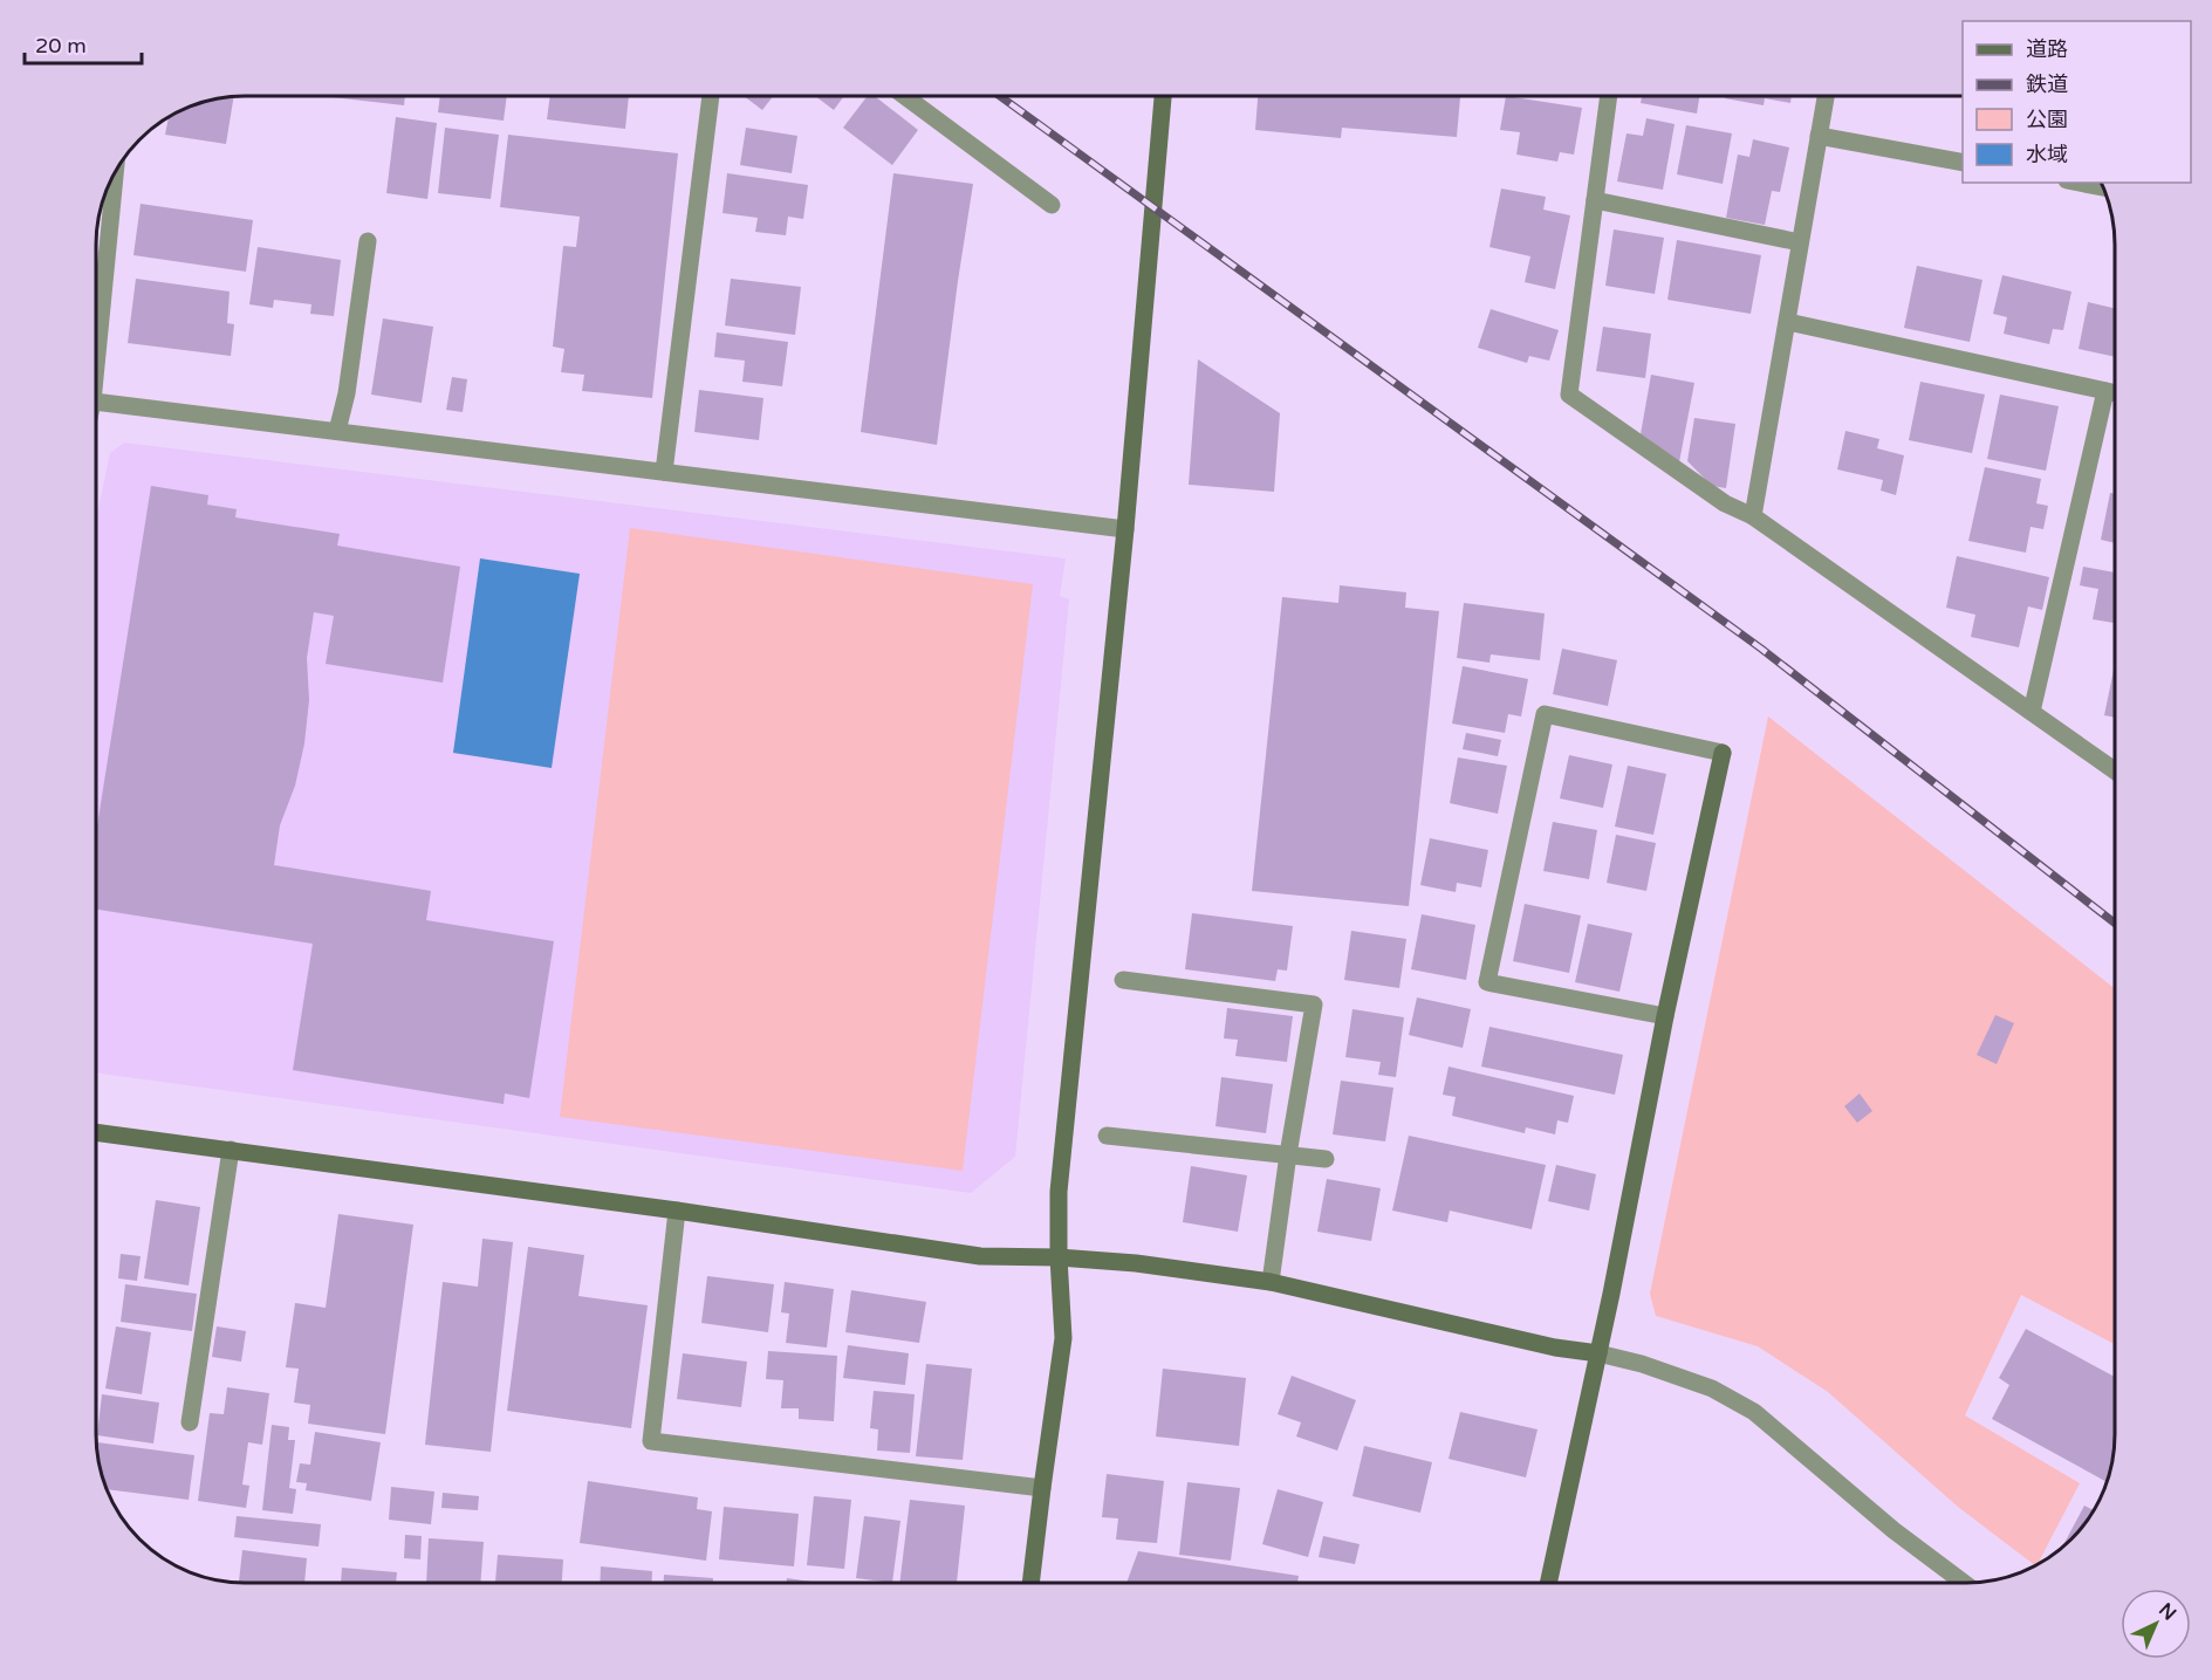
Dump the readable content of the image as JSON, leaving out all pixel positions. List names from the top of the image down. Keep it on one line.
{"legend":["道路","鉄道","公園","水域"],"scale_bar":"20 m","north":"top right"}
